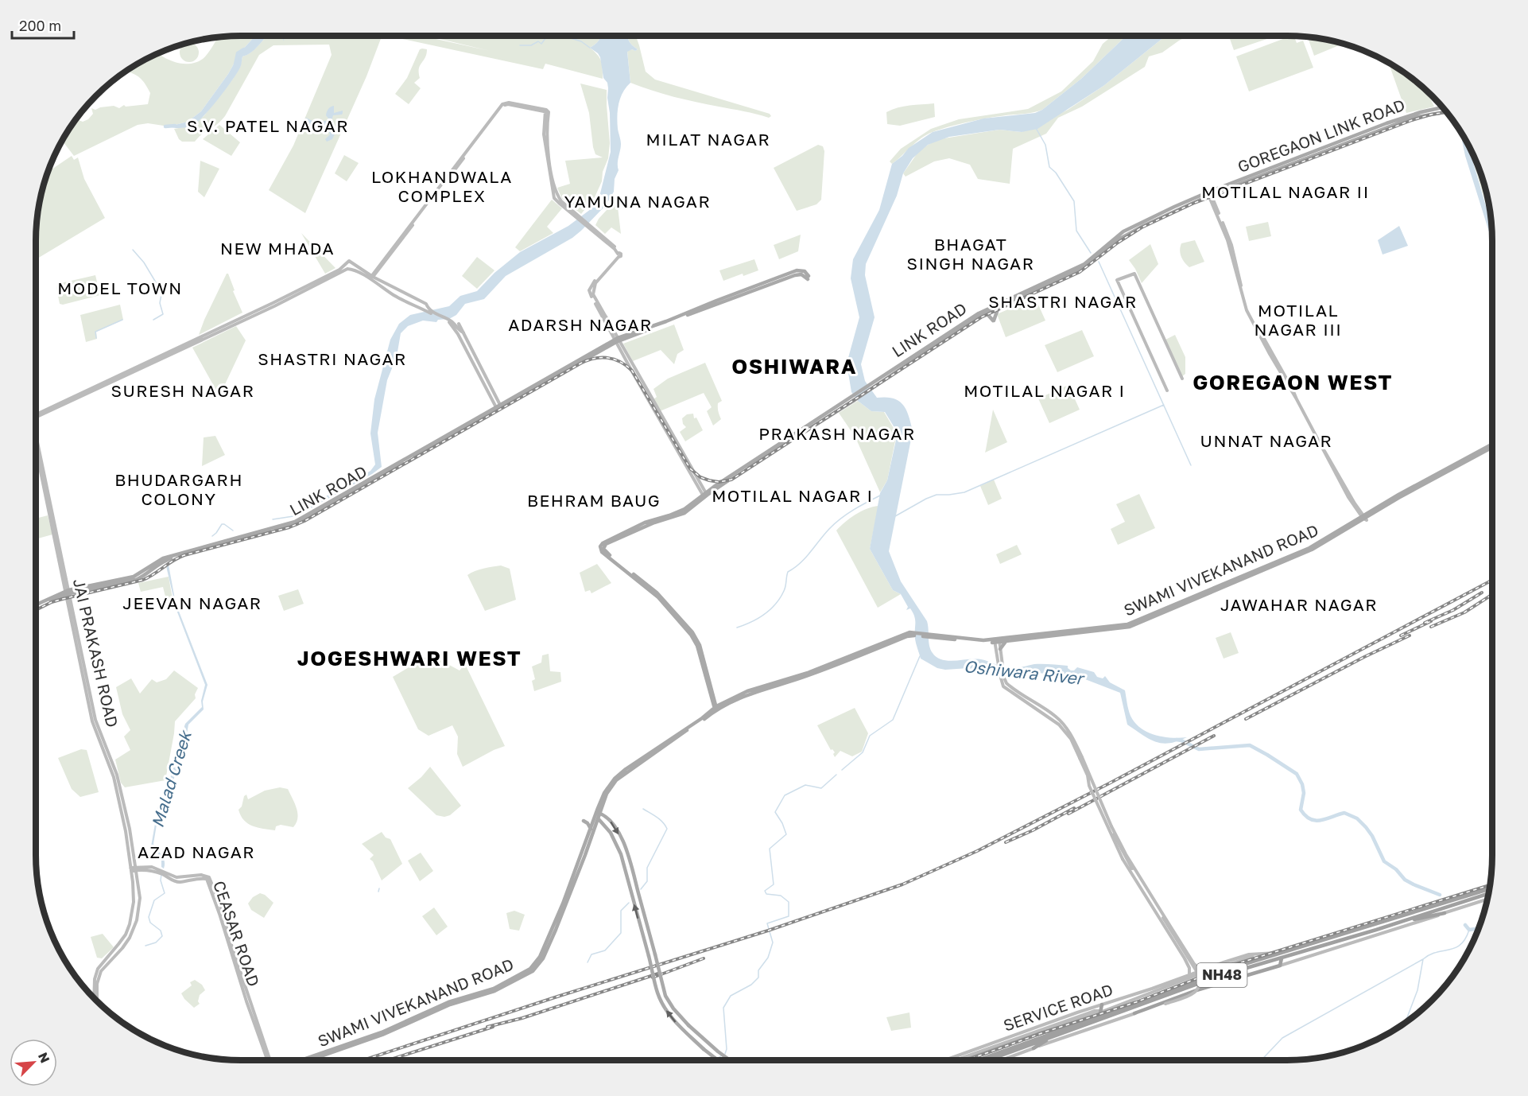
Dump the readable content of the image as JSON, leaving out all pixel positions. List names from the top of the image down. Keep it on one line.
{"streets":{"highway":["NH48"],"main road":["GOREGAON LINK ROAD","LINK ROAD","SWAMI VIVEKANAND ROAD","JAI PRAKASH ROAD","CEASAR ROAD","SERVICE ROAD"]},"crossings":[["GOREGAON LINK ROAD","LINK ROAD"],["LINK ROAD","JAI PRAKASH ROAD"],["JAI PRAKASH ROAD","CEASAR ROAD"]],"districts":["S.V. PATEL NAGAR","MILAT NAGAR","LOKHANDWALA COMPLEX","MOTILAL NAGAR II","YAMUNA NAGAR","BHAGAT SINGH NAGAR","NEW MHADA","MODEL TOWN","SHASTRI NAGAR","MOTILAL NAGAR III","ADARSH NAGAR","SHASTRI NAGAR","OSHIWARA","GOREGAON WEST","SURESH NAGAR","MOTILAL NAGAR I","PRAKASH NAGAR","UNNAT NAGAR","BHUDARGARH COLONY","MOTILAL NAGAR I","BEHRAM BAUG","JEEVAN NAGAR","JAWAHAR NAGAR","JOGESHWARI WEST","AZAD NAGAR"],"water":["Oshiwara River","Malad Creek"],"scale_bar":"200 m","north":"top right"}
